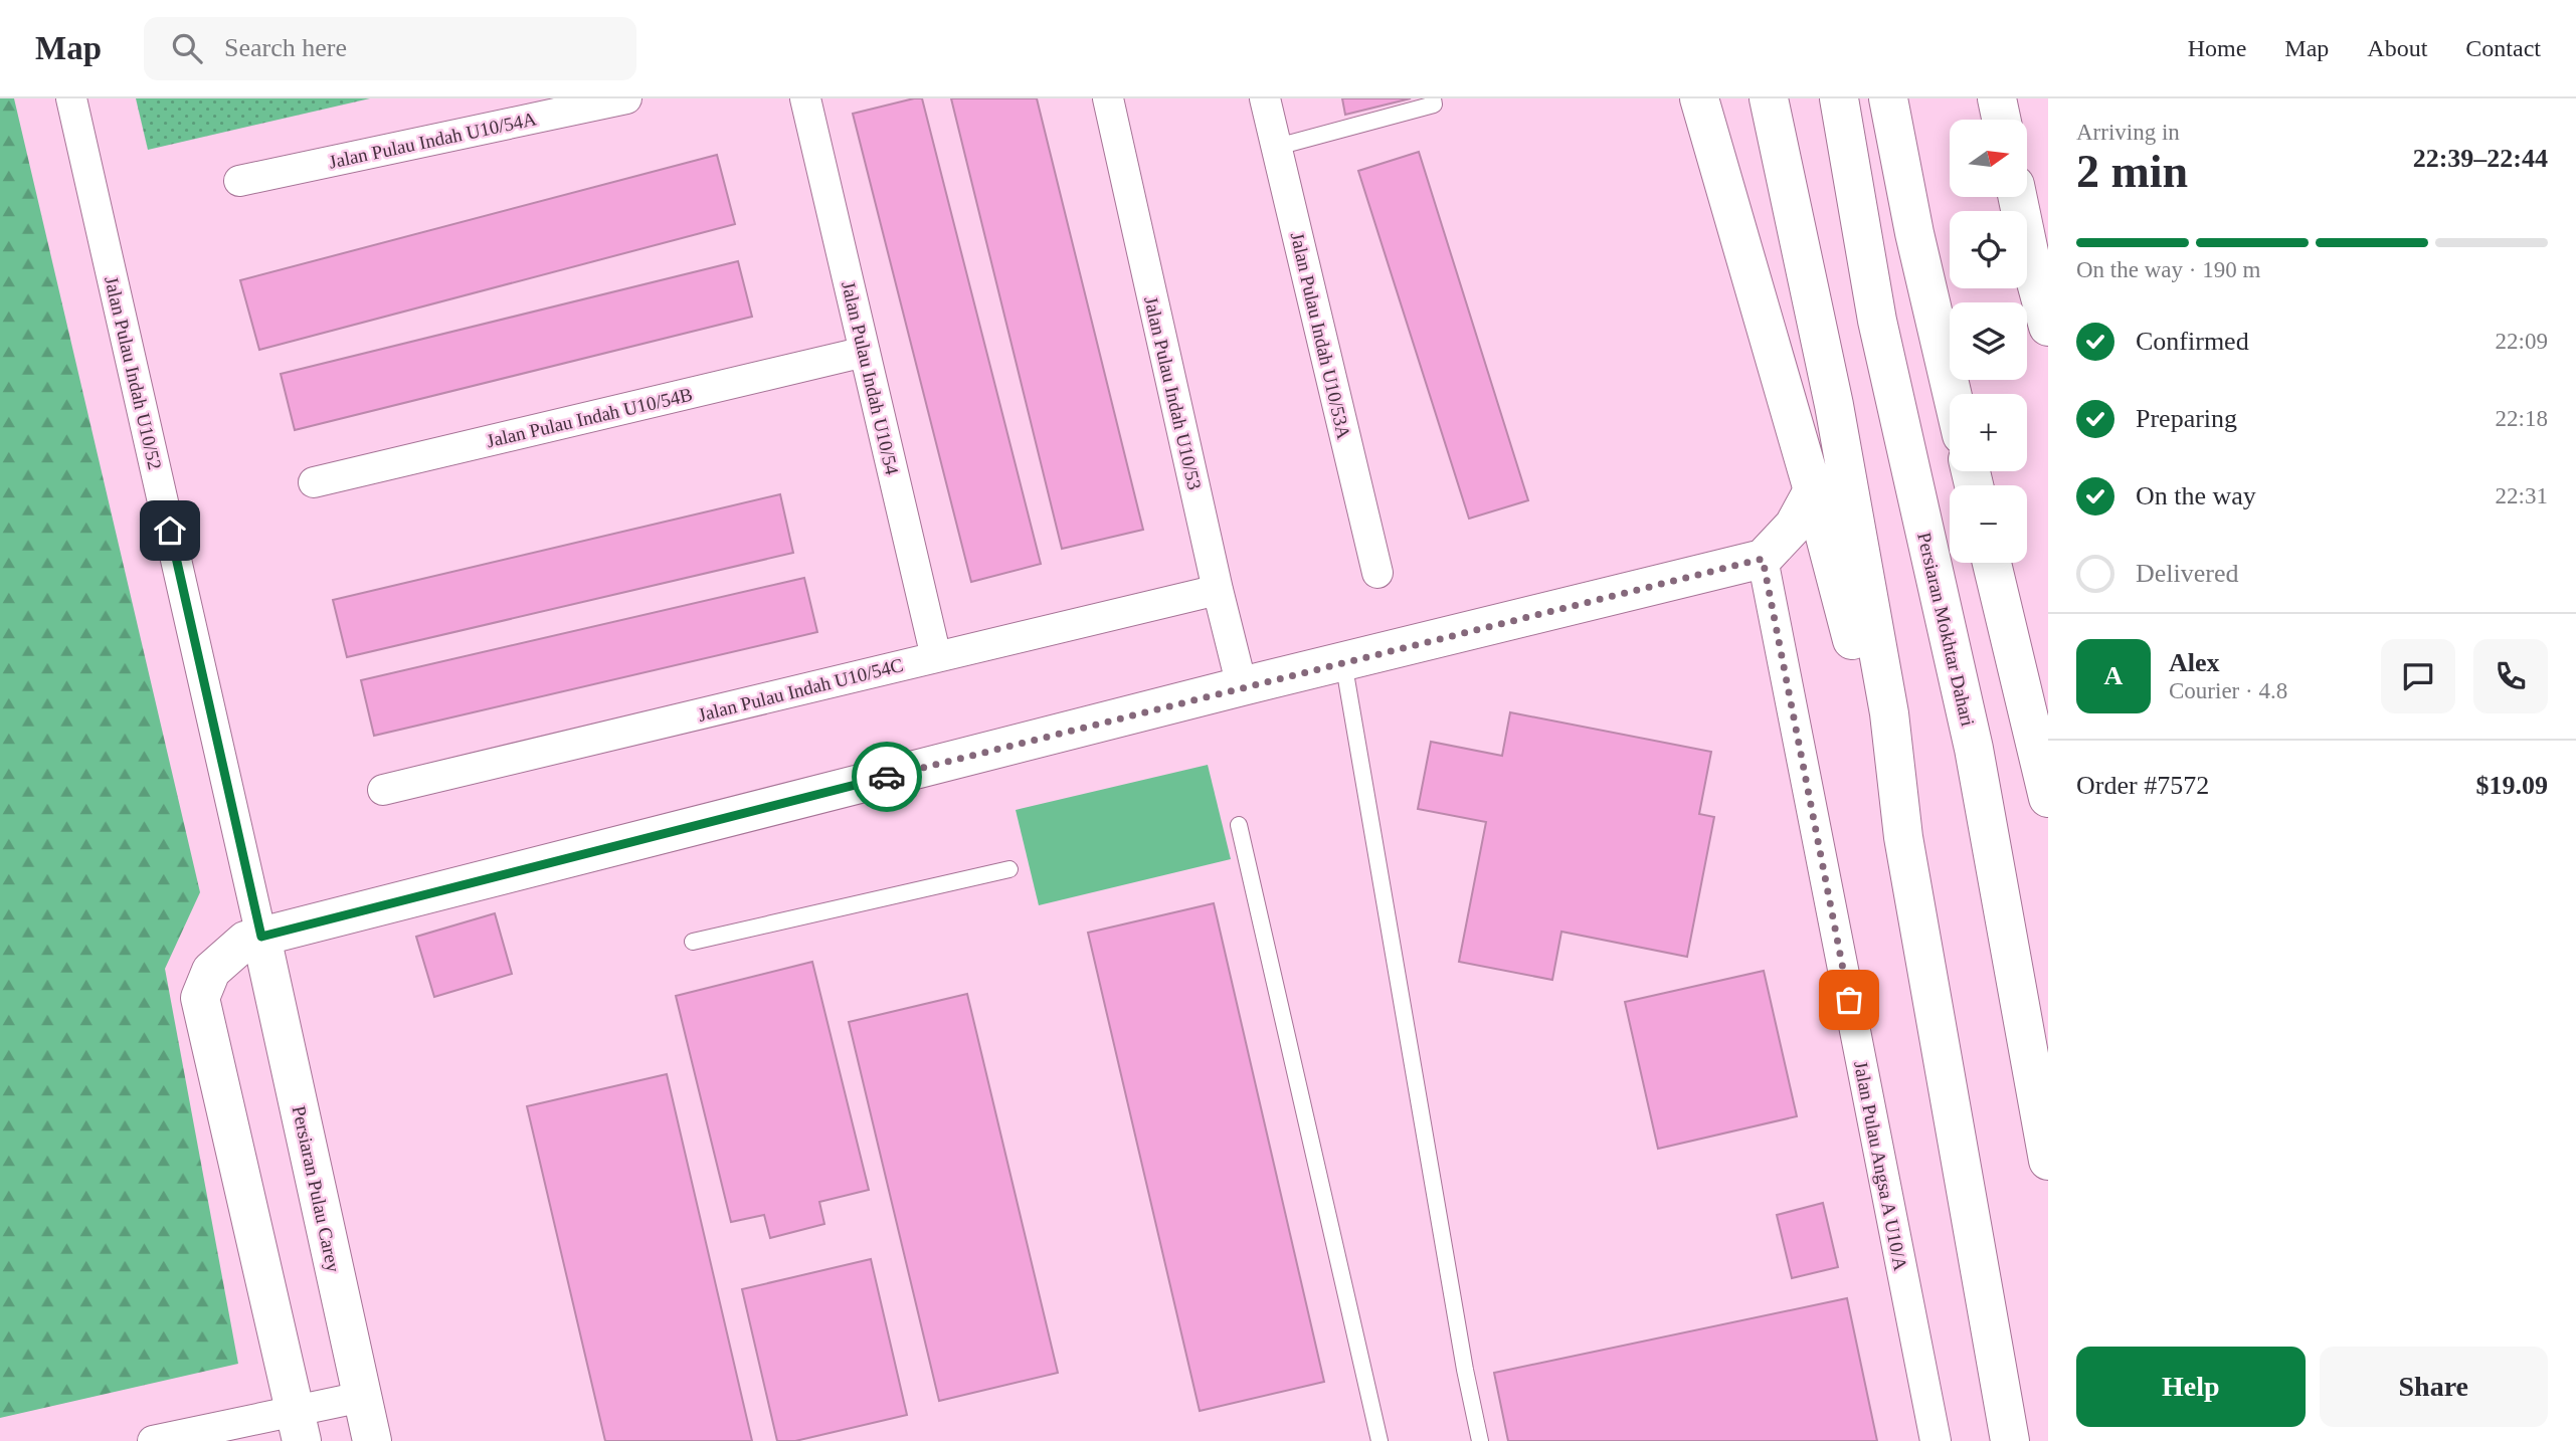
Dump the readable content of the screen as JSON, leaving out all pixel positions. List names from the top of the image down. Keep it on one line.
{"streets":{"main road":["Persiaran Mokhtar Dahari","Persiaran Pulau Carey"],"street":["Jalan Pulau Indah U10/54A","Jalan Pulau Indah U10/53A","Jalan Pulau Indah U10/52","Jalan Pulau Indah U10/54","Jalan Pulau Indah U10/53","Jalan Pulau Indah U10/54B","Jalan Pulau Indah U10/54C","Jalan Pulau Angsa A U10/A"]},"crossings":[["Jalan Pulau Indah U10/52","Persiaran Pulau Carey"],["Jalan Pulau Indah U10/54","Jalan Pulau Indah U10/54B"],["Jalan Pulau Indah U10/54","Jalan Pulau Indah U10/54C"],["Jalan Pulau Indah U10/53","Jalan Pulau Indah U10/54C"]],"north":"right","page":{"header":"Map","search":"Search here","nav":["Home","Map","About","Contact"],"heading":["2 min","Arriving in","22:39–22:44"],"panel":["Alex","Courier · 4.8","Order #7572","$19.09"],"map_buttons":["+","−"],"bar":"On the way · 190 m","list":[["Confirmed","22:09"],["Preparing","22:18"],["On the way","22:31"],"Delivered"],"round":"A","buttons":["Help","Share"]}}
